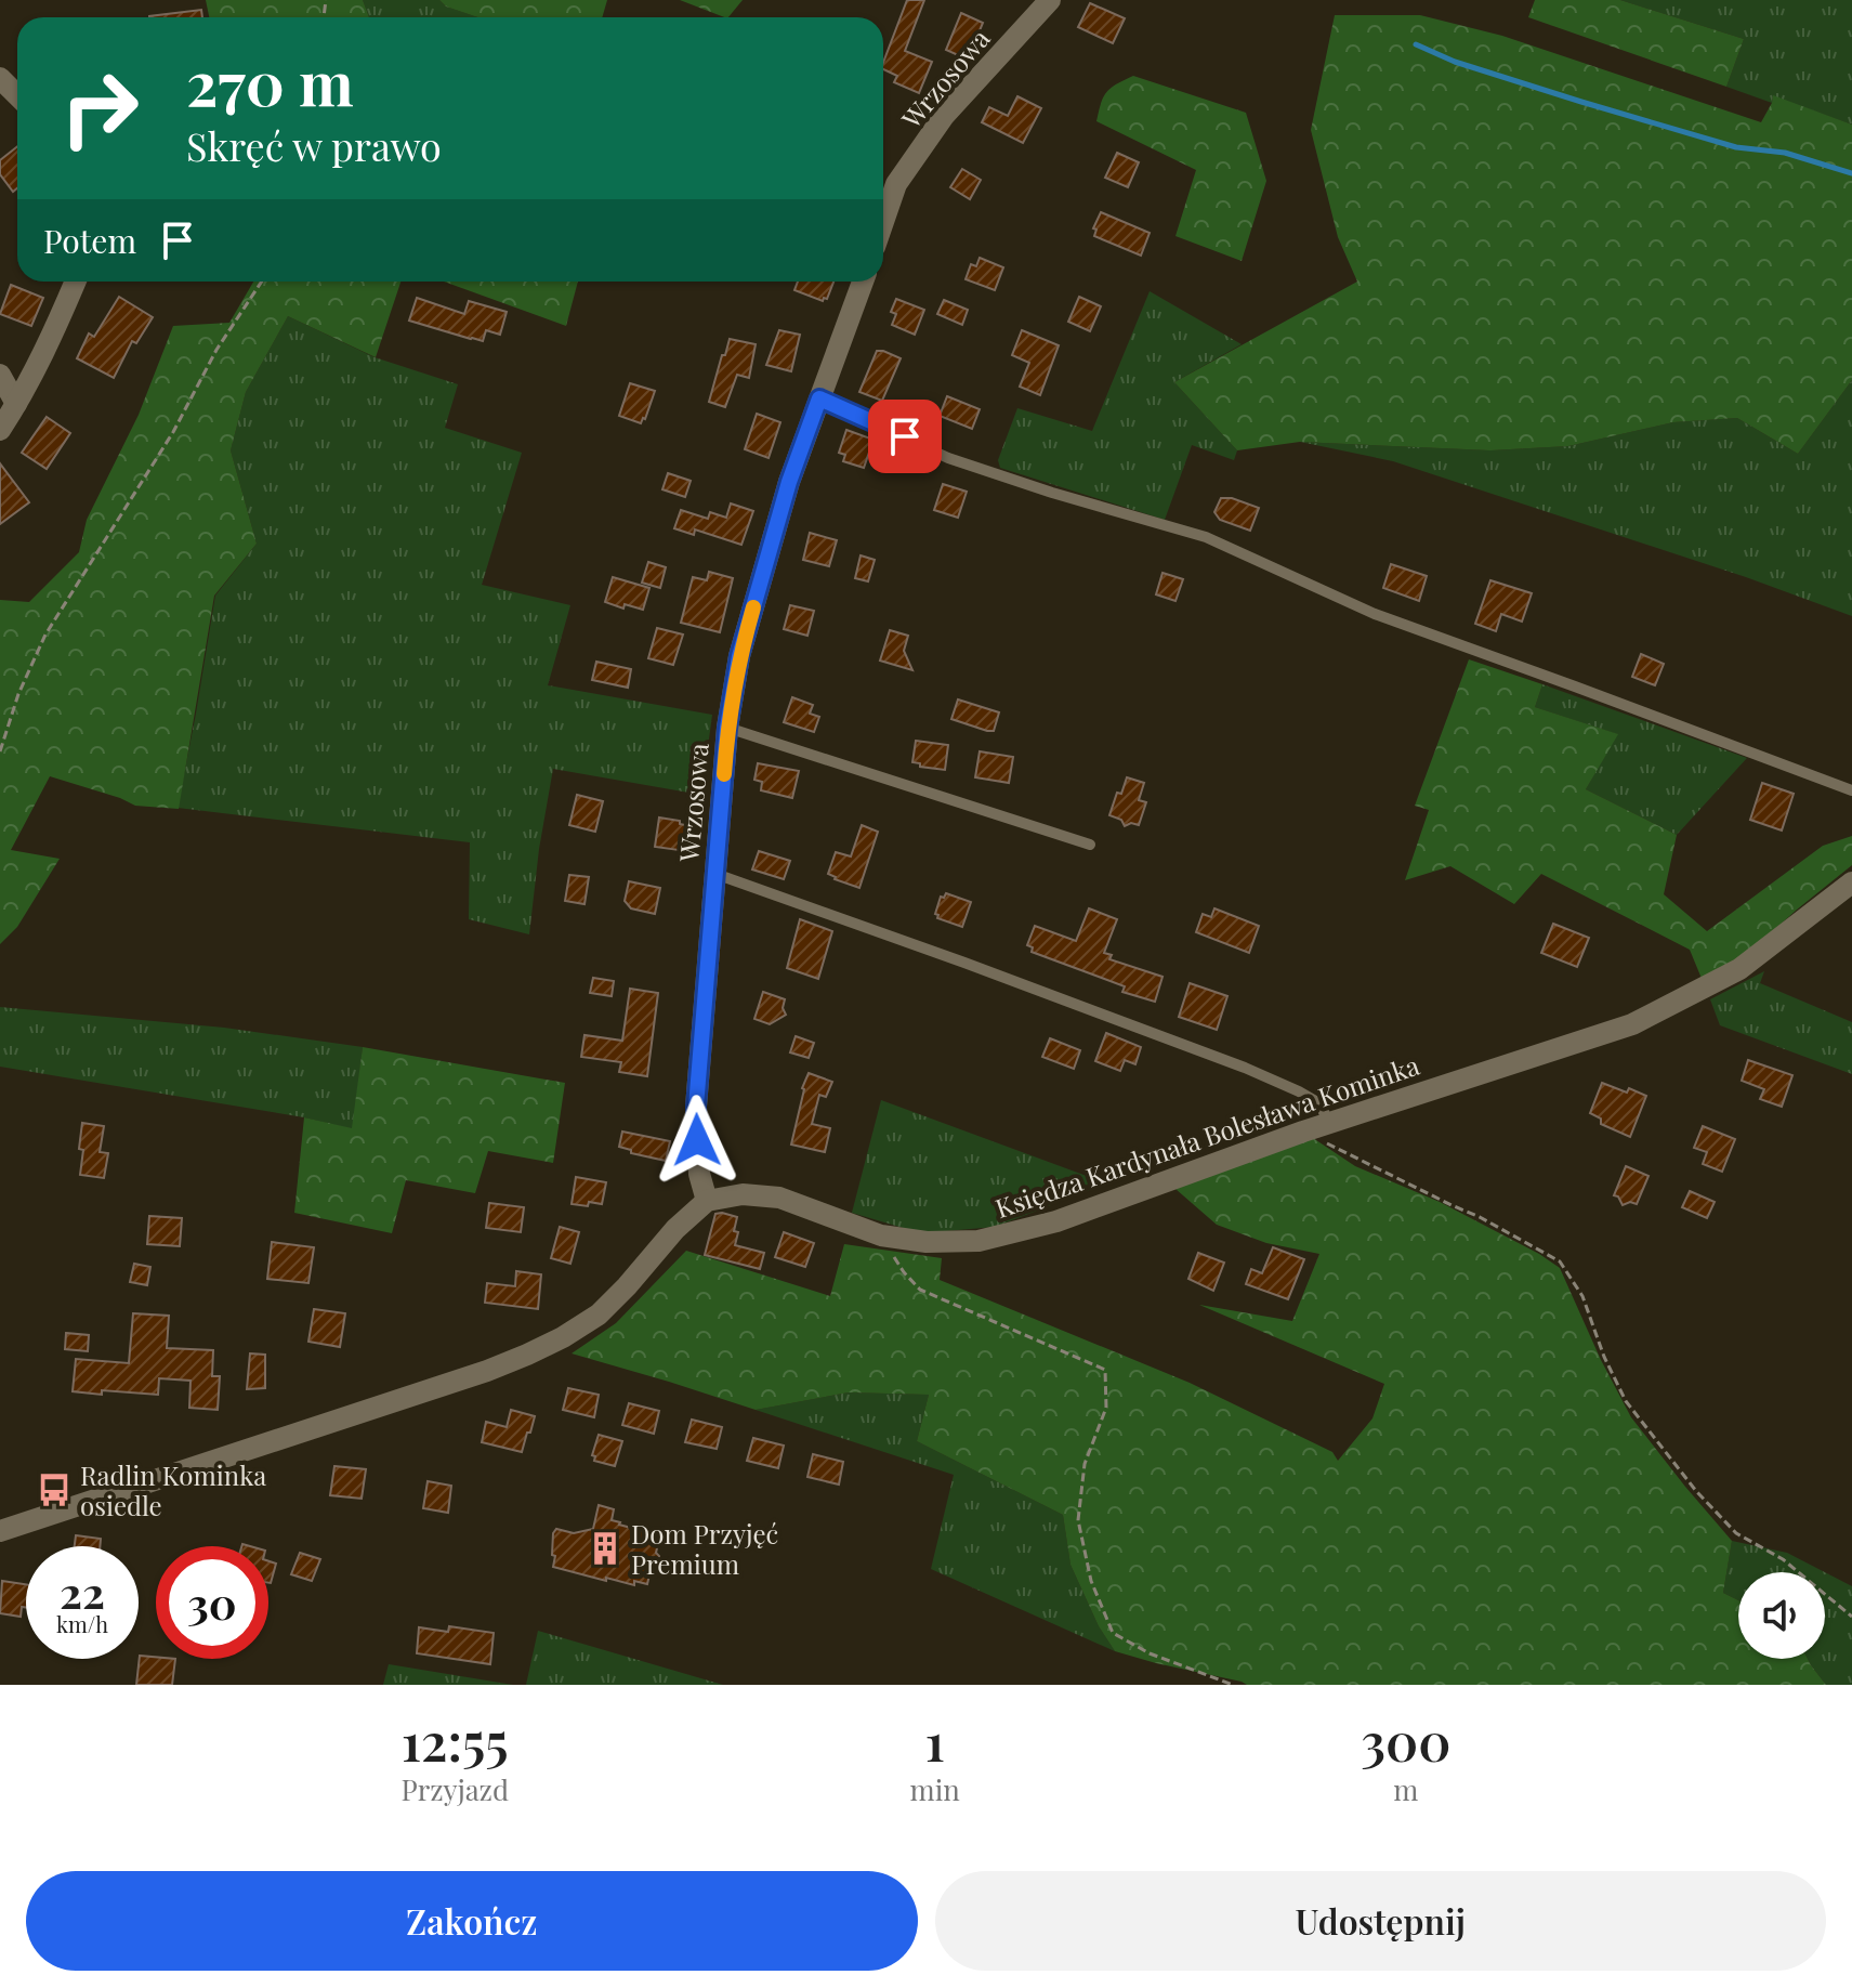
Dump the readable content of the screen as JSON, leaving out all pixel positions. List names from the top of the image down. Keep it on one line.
{"streets":{"street":["Wrzosowa","Księdza Kardynała Bolesława Kominka"]},"crossings":[["Wrzosowa","Księdza Kardynała Bolesława Kominka"]],"places":{"bus stop":["Radlin Kominka osiedle"],"building":["Dom Przyjęć Premium"]},"page":{"turn":["270 m","Skręć w prawo"],"then":"Potem","speed":"22 km/h","limit":"30","eta":["12:55","Przyjazd","1","min","300","m"],"buttons":["Zakończ","Udostępnij"]}}
